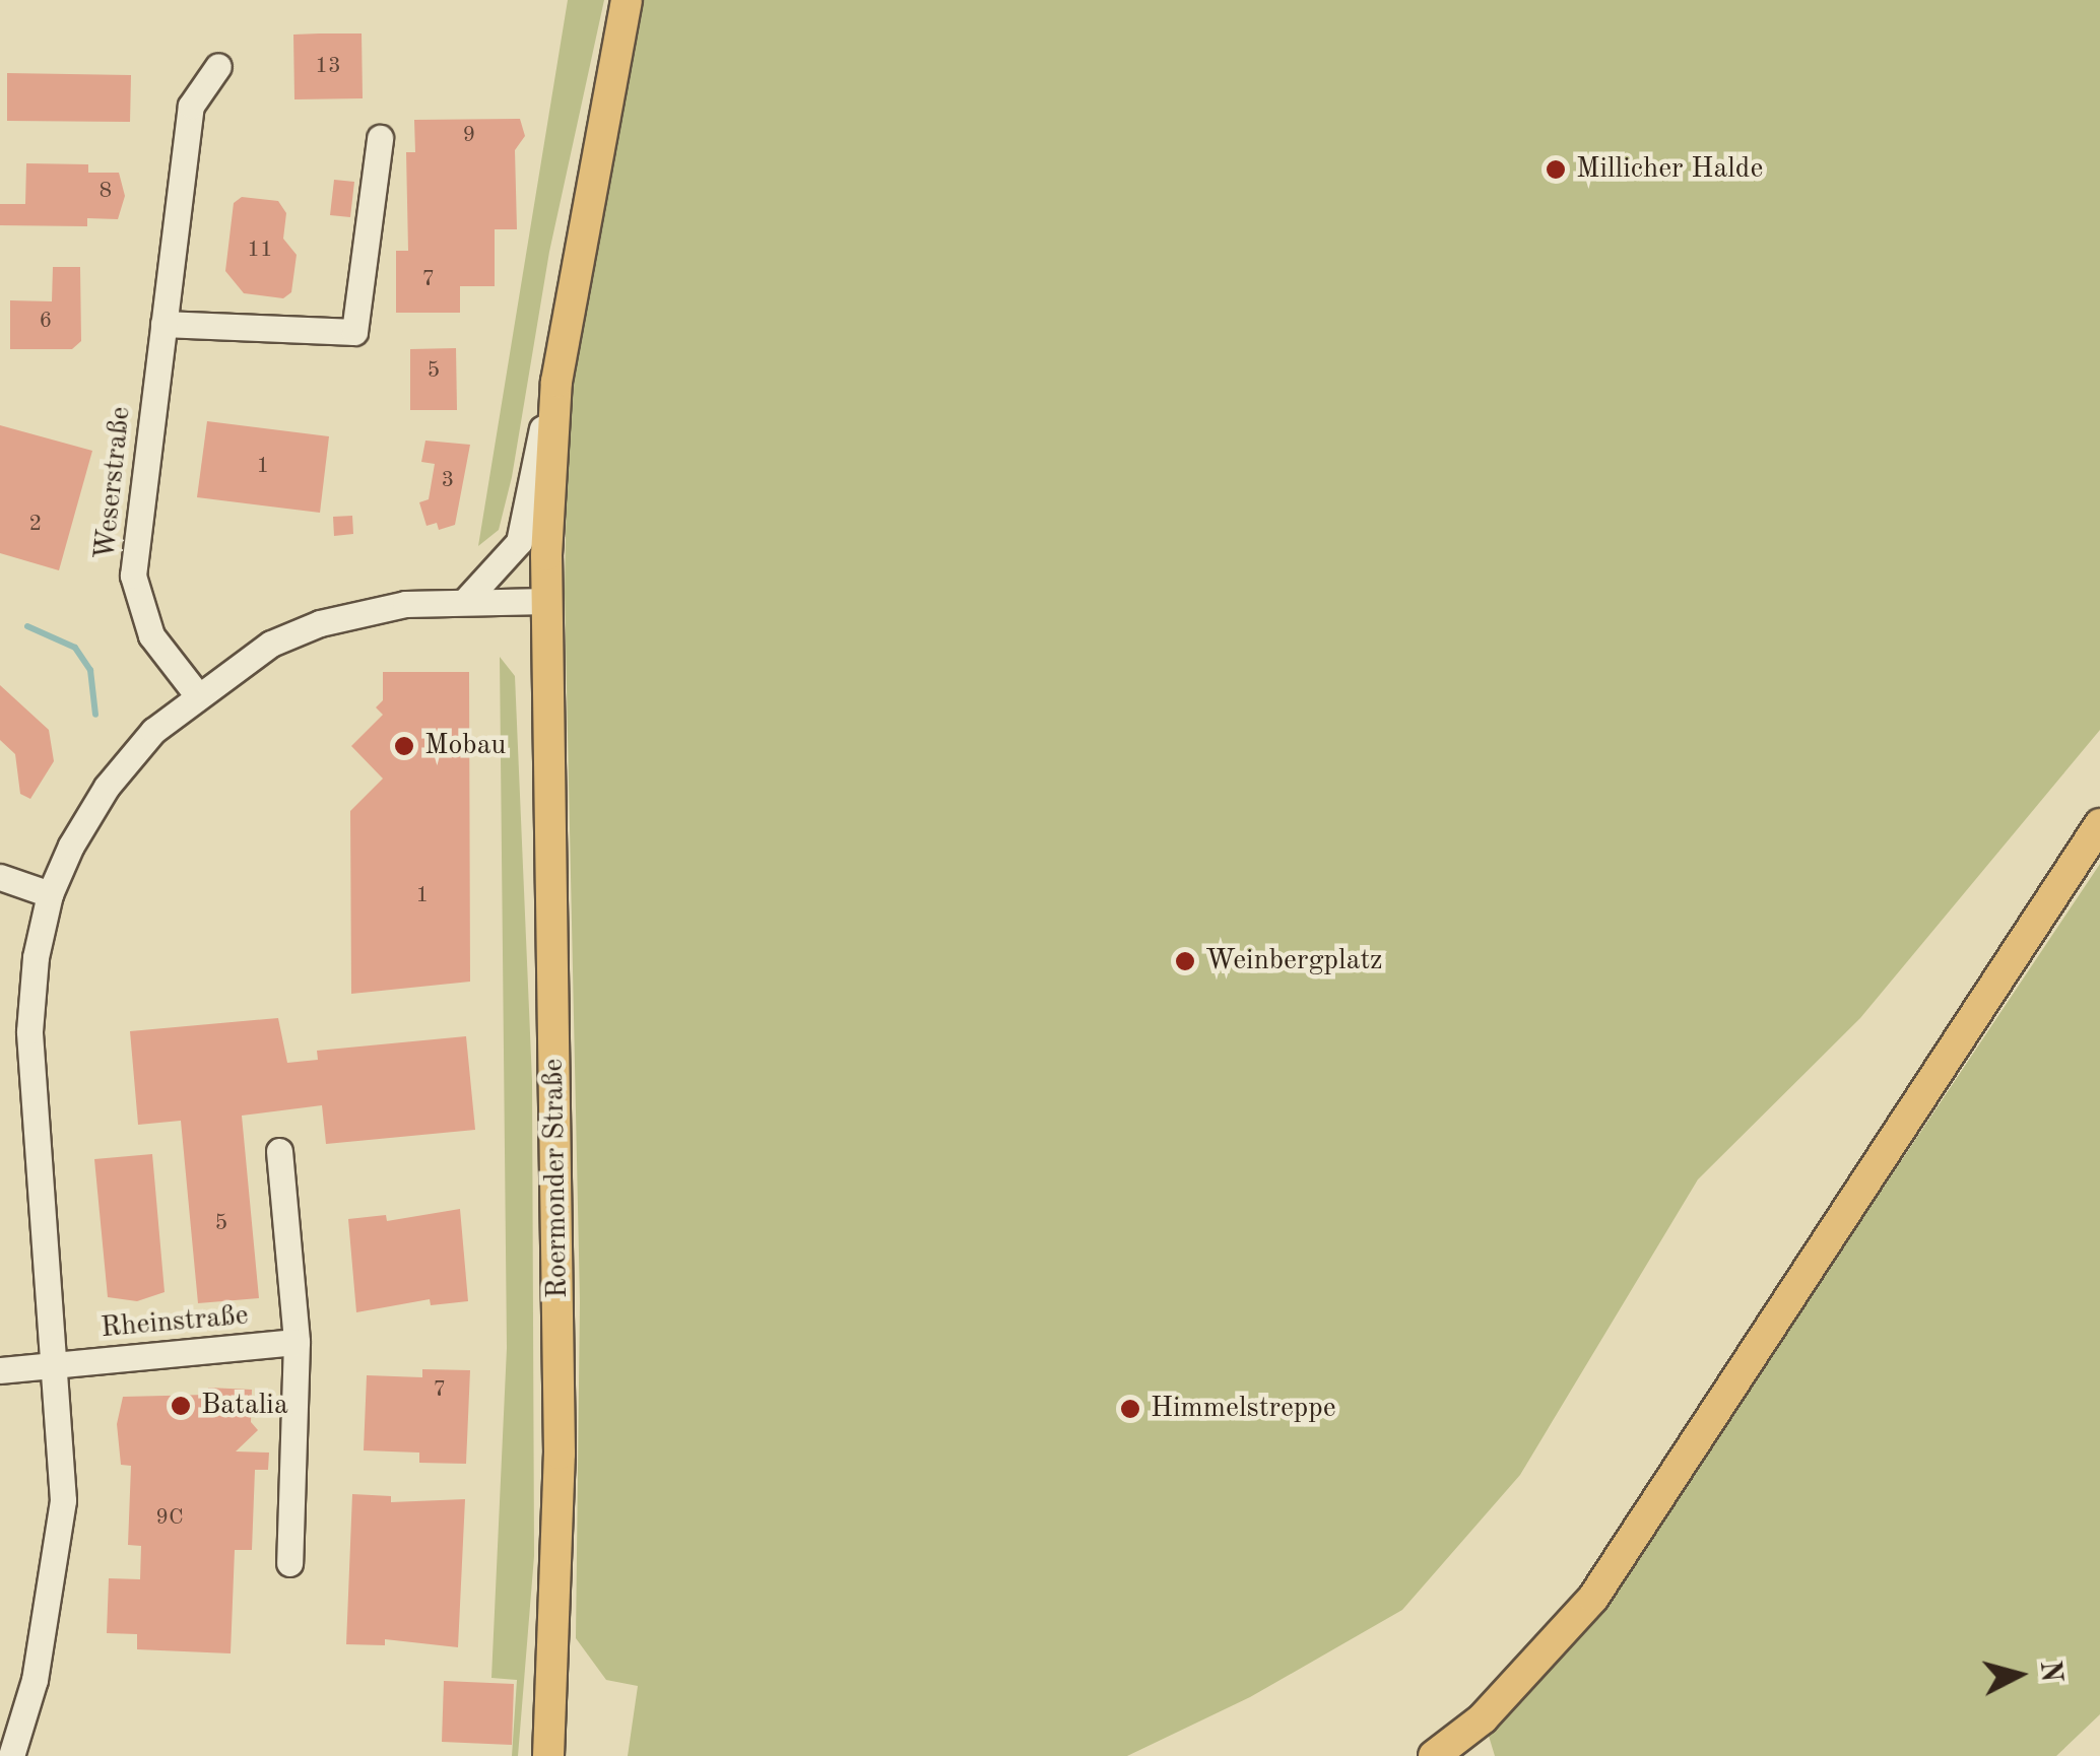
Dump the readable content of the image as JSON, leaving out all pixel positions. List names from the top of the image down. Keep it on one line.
{"streets":{"main road":["Roermonder Straße"],"street":["Weserstraße","Rheinstraße"]},"places":["Millicher Halde","Mobau","Weinbergplatz","Batalia","Himmelstreppe"],"house_numbers":["13","9","8","11","7","6","5","1","3","2","1","5","7","9C"],"north":"right"}
